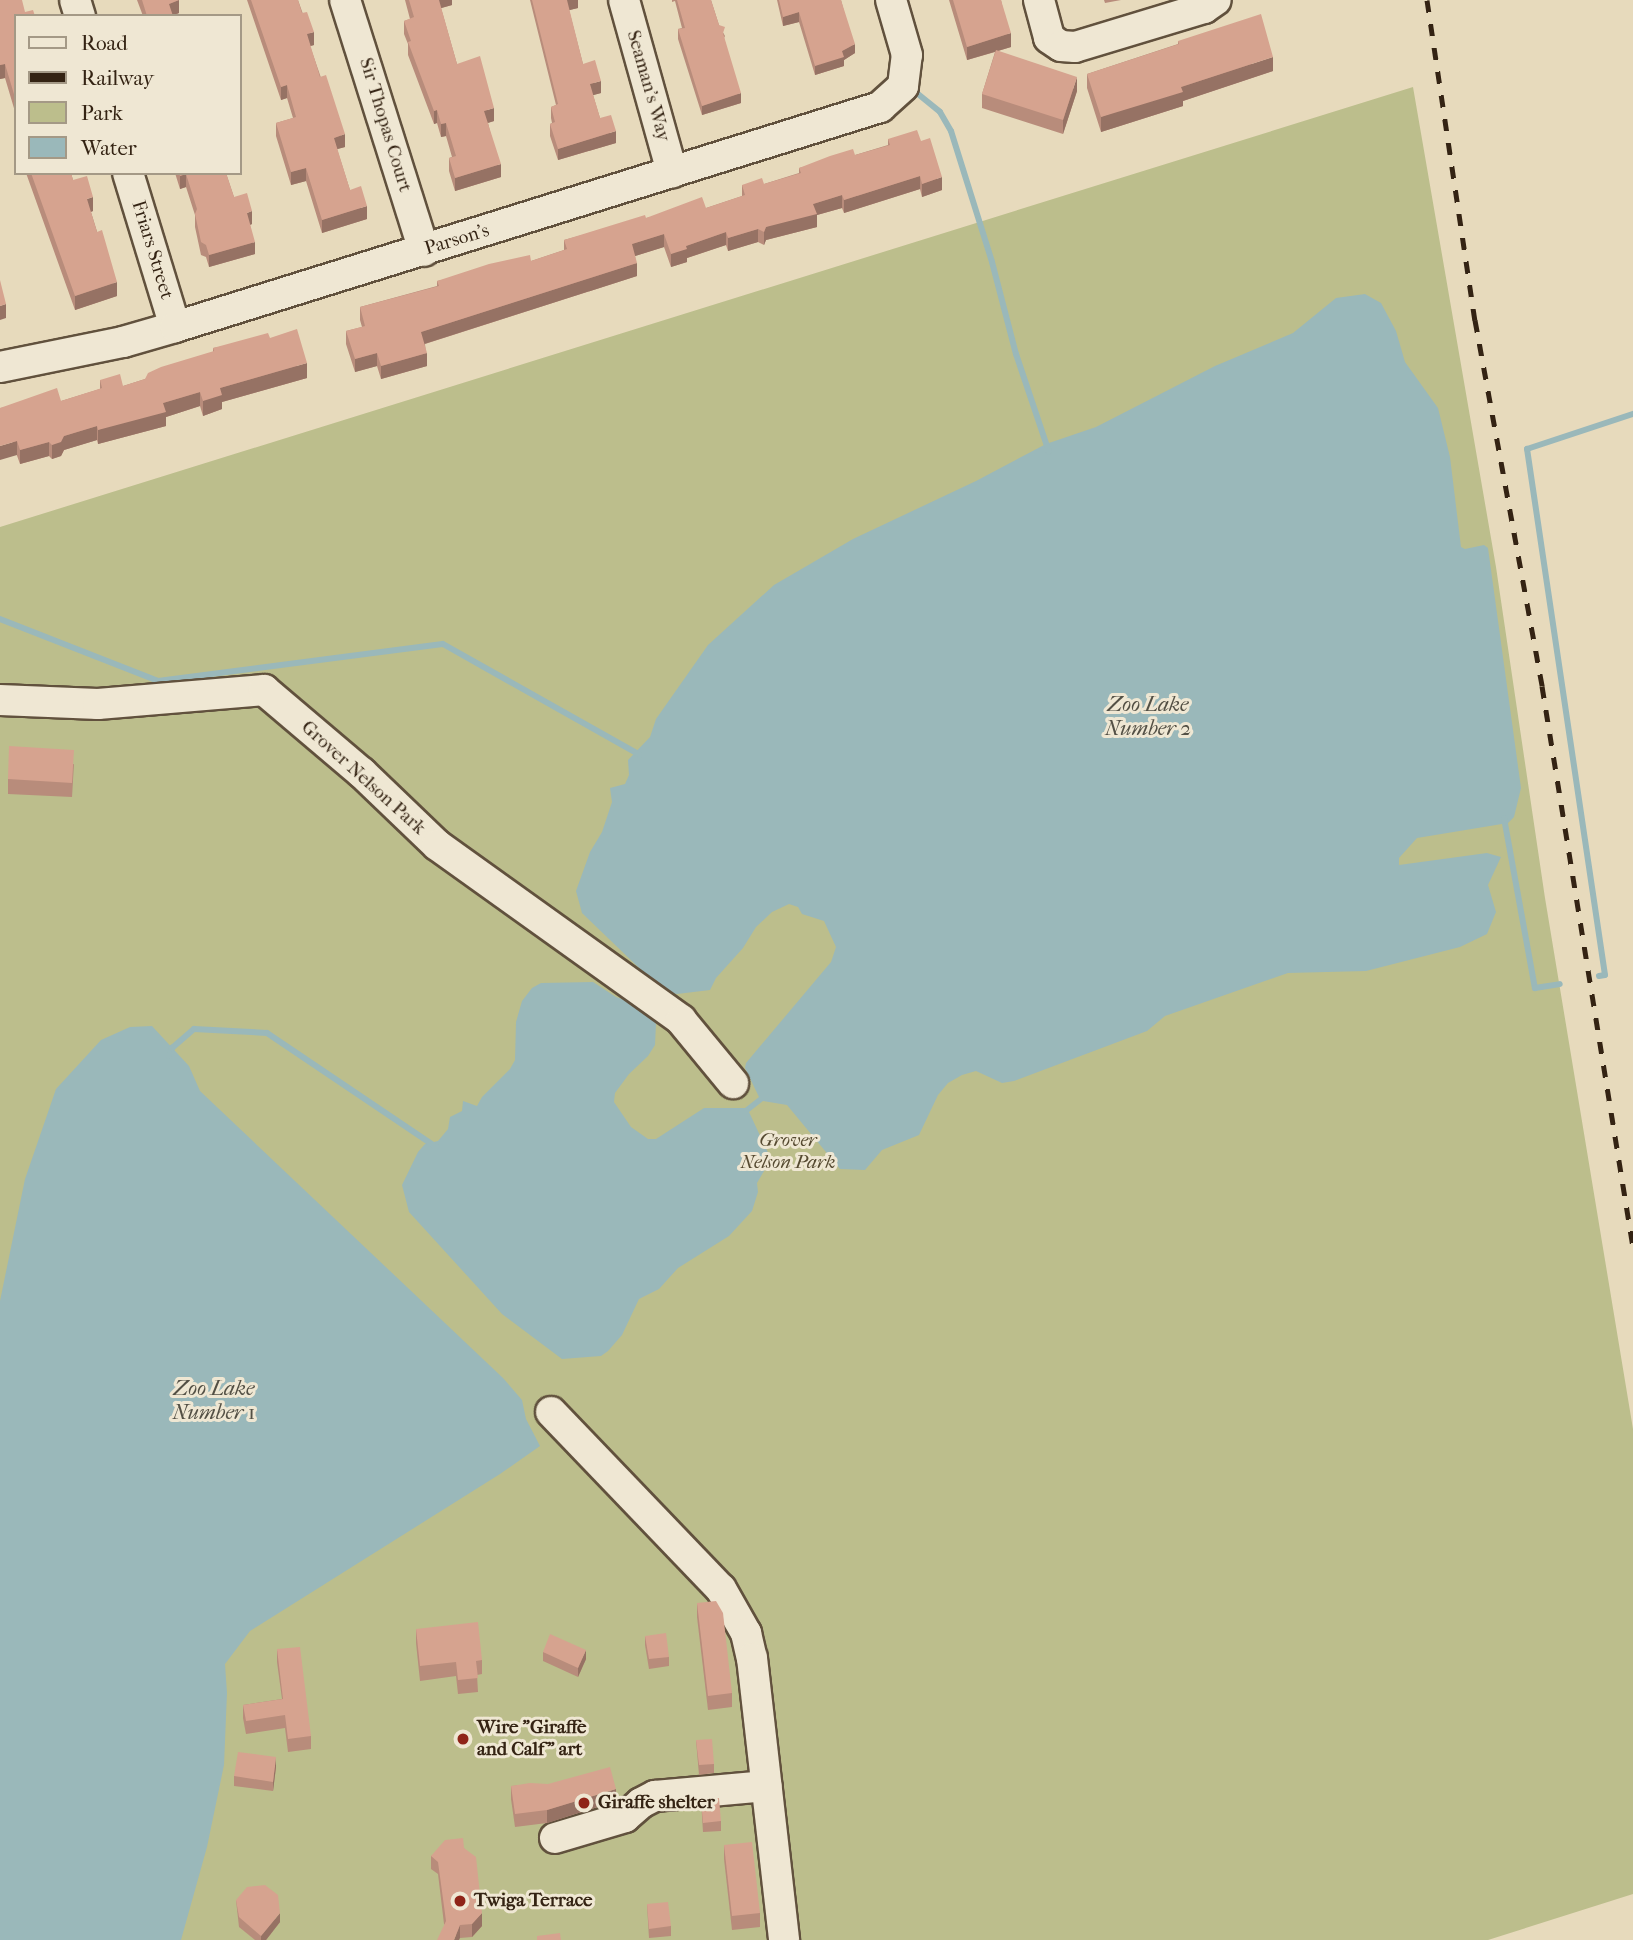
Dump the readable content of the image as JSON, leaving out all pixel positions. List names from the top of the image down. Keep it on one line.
{"streets":{"street":["Seaman's Way","Sir Thopas Court","Parson's","Friars Street","Grover Nelson Park"]},"crossings":[["Seaman's Way","Parson's"],["Sir Thopas Court","Parson's"],["Parson's","Friars Street"]],"water":["Zoo Lake Number 2","Zoo Lake Number 1"],"parks":["Grover Nelson Park"],"places":["Wire \"Giraffe and Calf\" art","Giraffe shelter","Twiga Terrace"],"legend":["Road","Railway","Park","Water"]}
